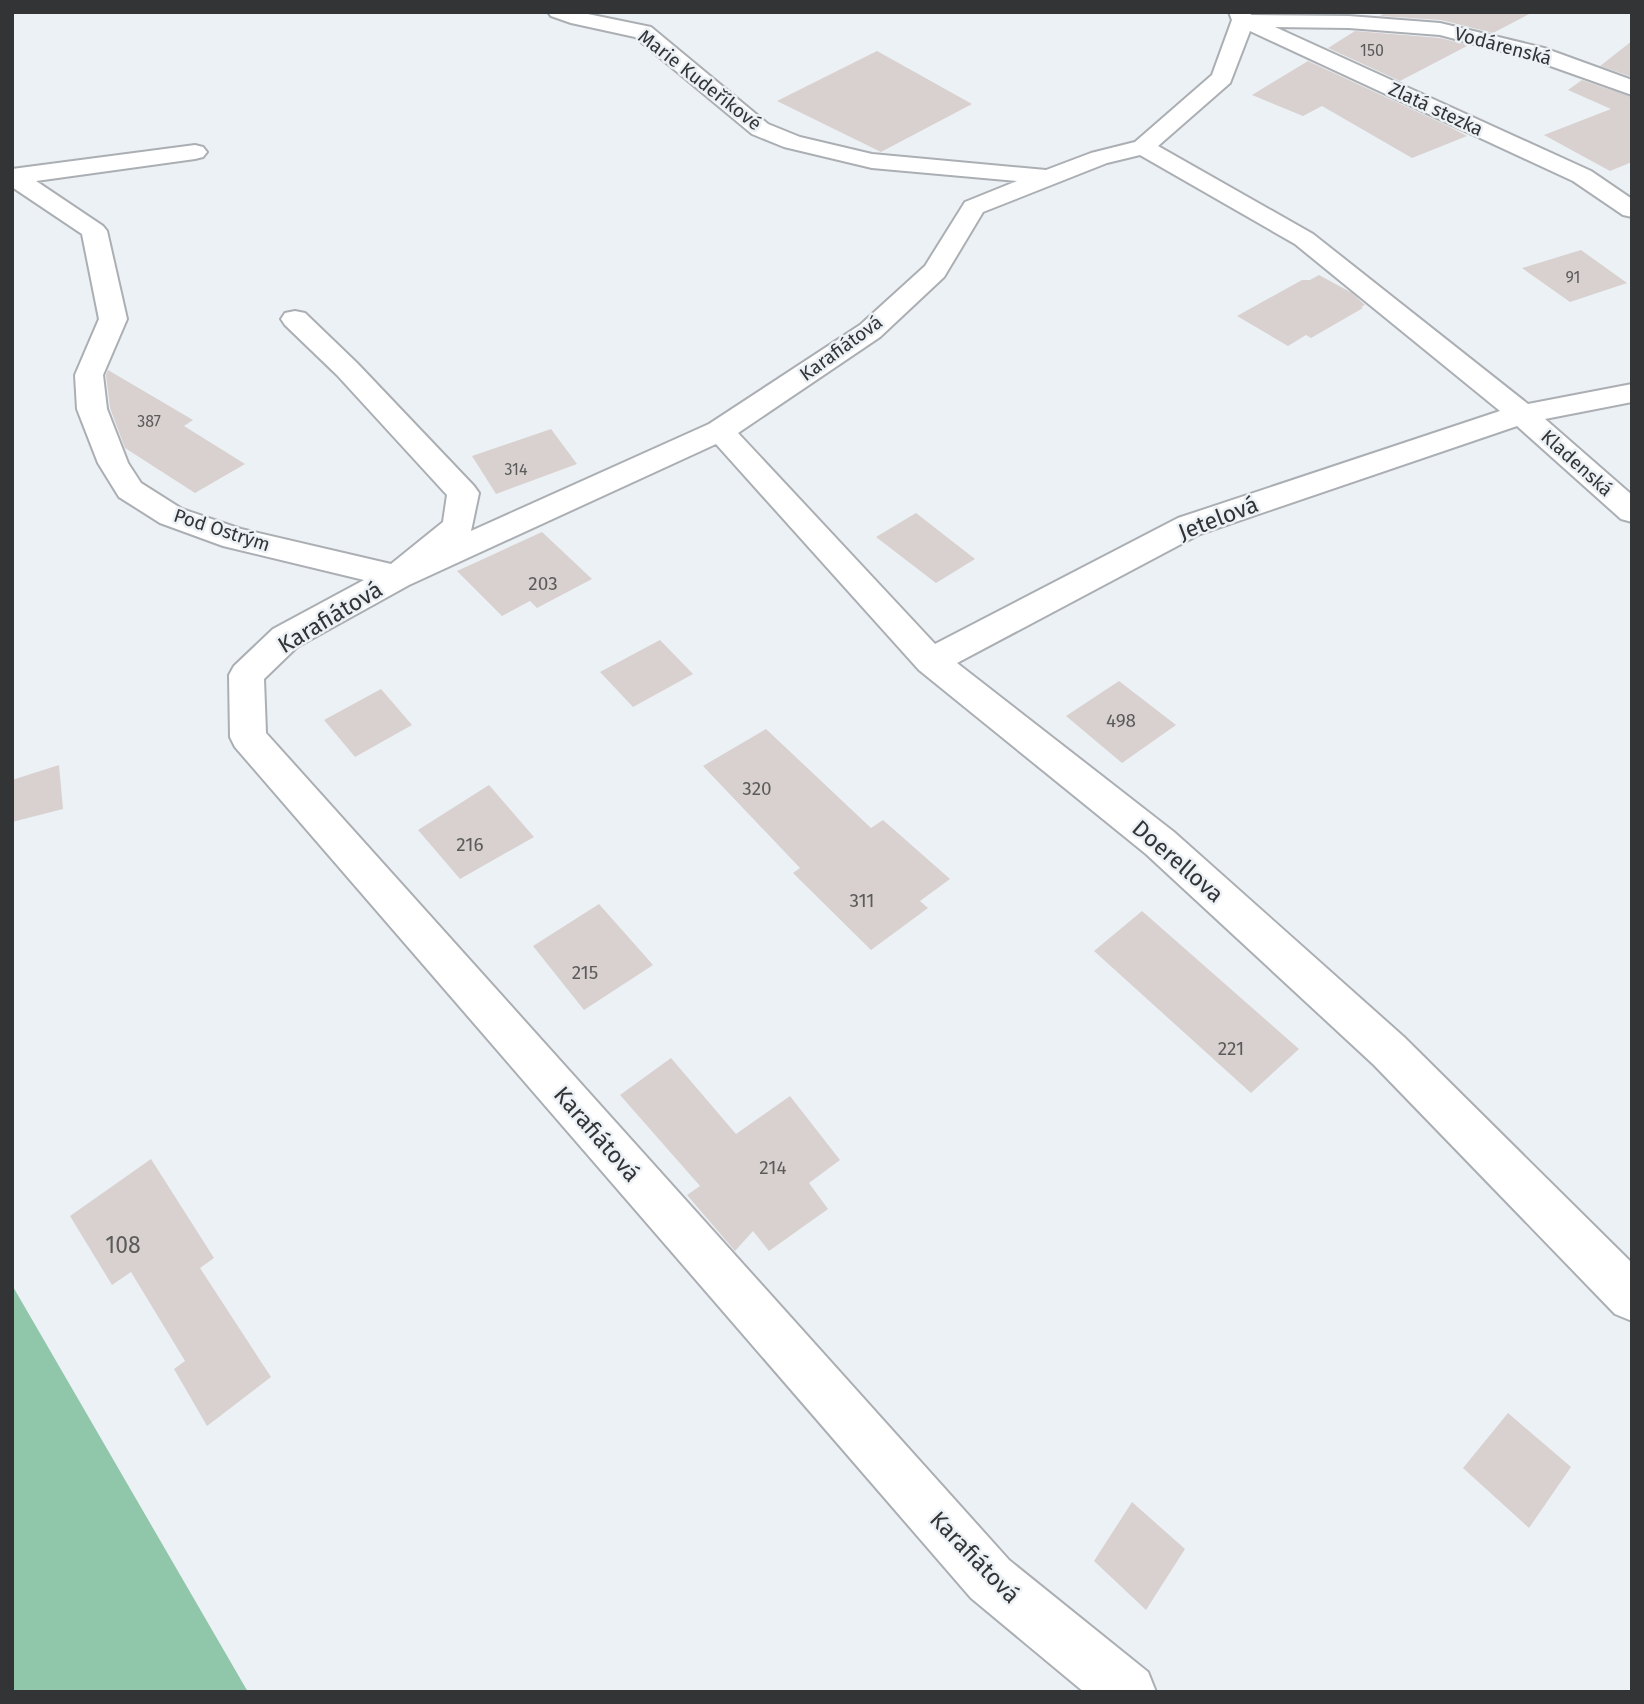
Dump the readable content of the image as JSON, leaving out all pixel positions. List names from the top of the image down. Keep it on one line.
{"streets":{"street":["Vodárenská","Marie Kudeříkové","Zlatá stezka","Karafiátová","Kladenská","Jetelová","Pod Ostrým","Doerellova"]},"crossings":[["Vodárenská","Zlatá stezka"],["Vodárenská","Karafiátová"],["Marie Kudeříkové","Karafiátová"],["Zlatá stezka","Karafiátová"],["Karafiátová","Kladenská"],["Karafiátová","Pod Ostrým"],["Karafiátová","Doerellova"],["Kladenská","Jetelová"],["Jetelová","Doerellova"]],"house_numbers":["150","91","387","314","203","498","320","216","311","215","221","214","108"]}
